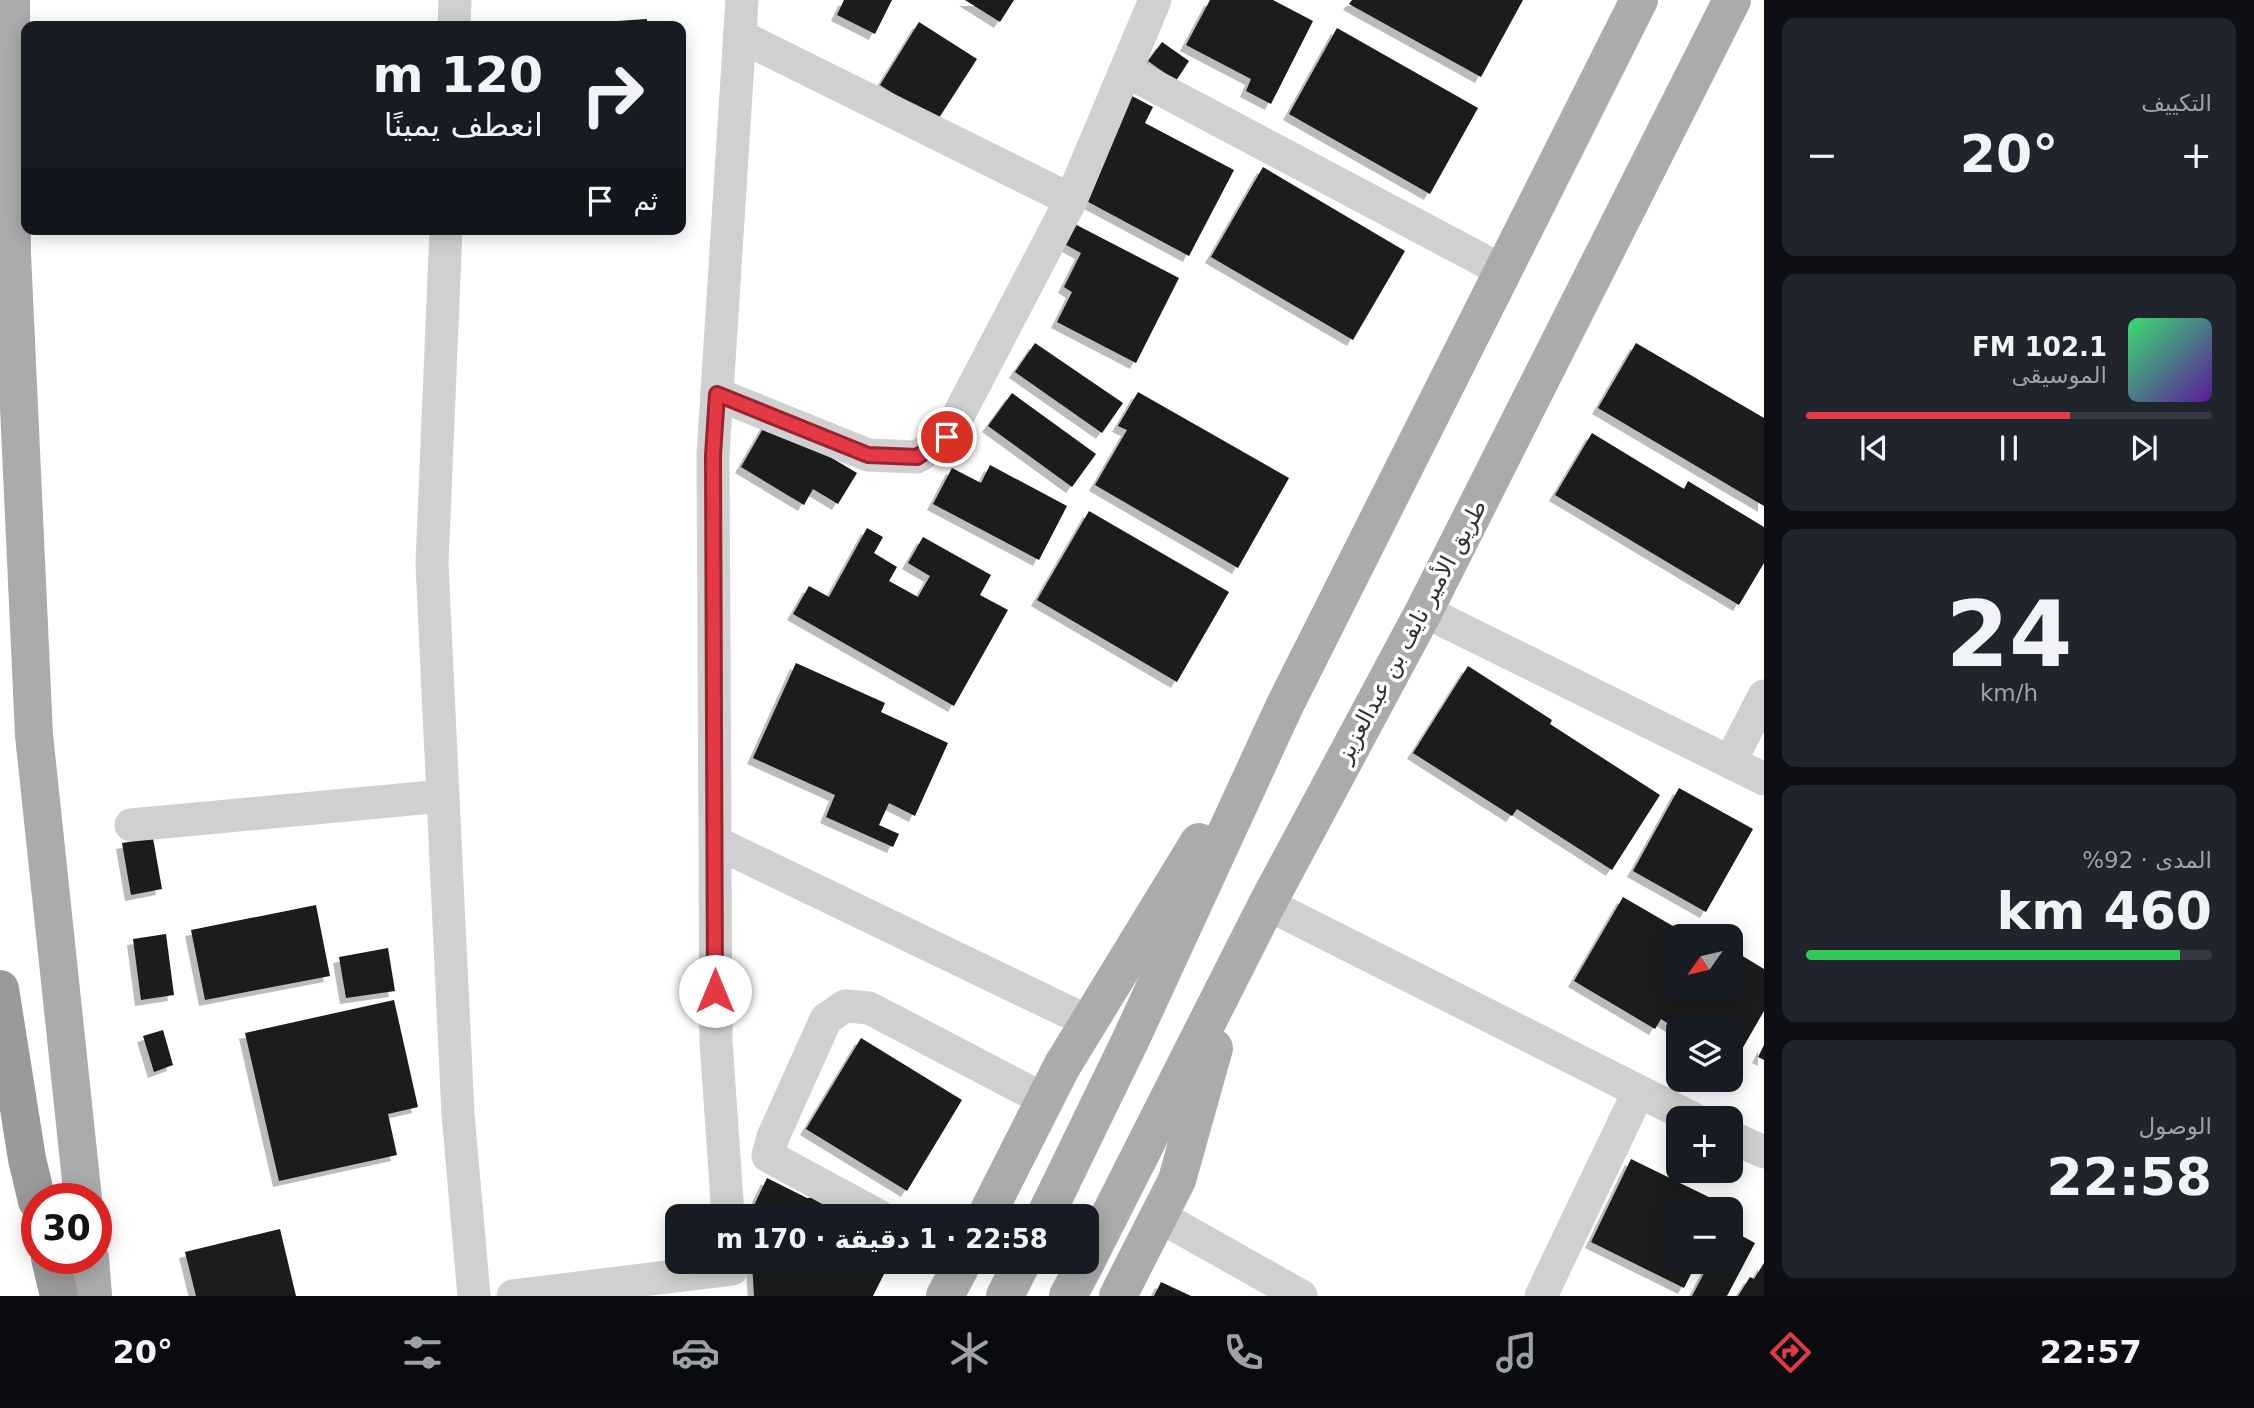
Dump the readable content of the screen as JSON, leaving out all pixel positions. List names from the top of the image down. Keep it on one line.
{"streets":{"main road":["طريق الأمير نايف بن عبدالعزيز"]},"north":"bottom left","page":{"tile":["التكييف",["24","km/h"],["المدى · 92%","460 km"],["الوصول","22:58"]],"turn":["120 m","انعطف يمينًا"],"heat":["−","20°","+"],"then":"ثم","song":["102.1 FM","الموسيقى"],"map_buttons":["+","−"],"limit":"30","trip":"22:58 · 1 دقيقة · 170 m","tabs":["22:57","20°"]}}
